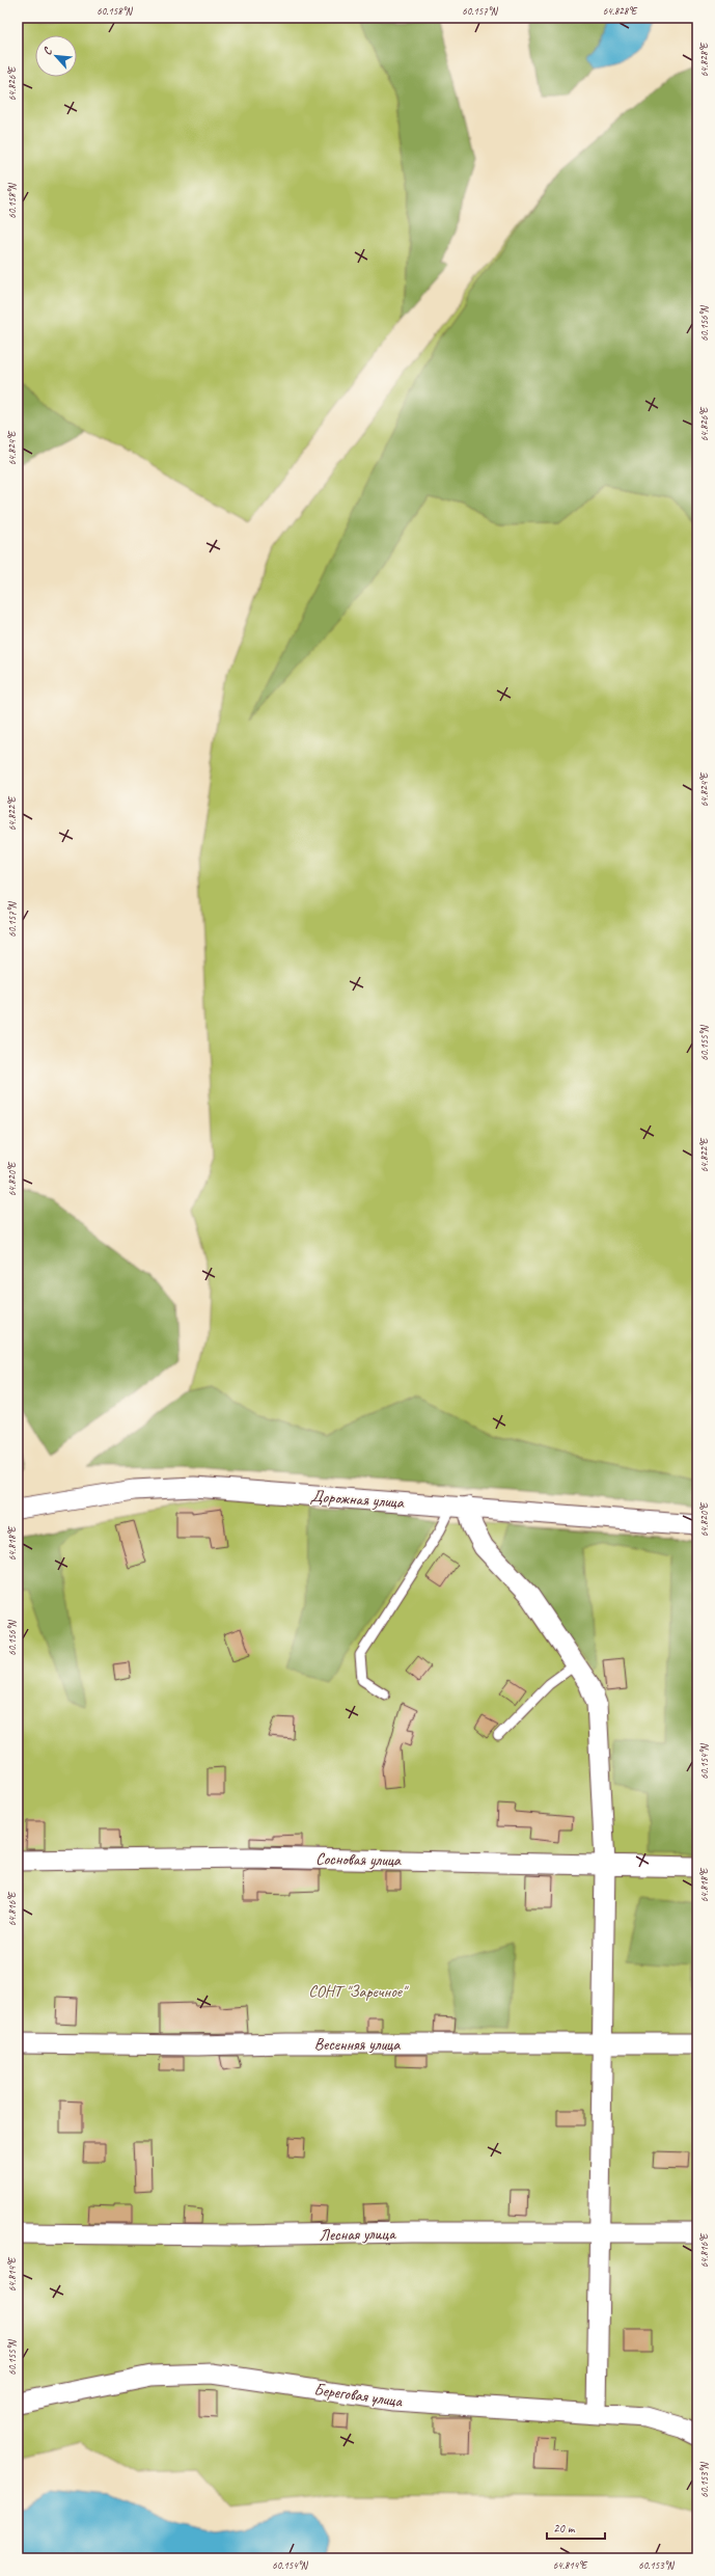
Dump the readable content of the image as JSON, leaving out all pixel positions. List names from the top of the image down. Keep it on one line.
{"streets":{"street":["Дорожная улица","Сосновая улица","Весенняя улица","Лесная улица","Береговая улица"]},"parks":["СОНТ \"Заречное\""],"scale_bar":"20 m","north":"top left","coordinates":["60.158°N","60.157°N","64.828°E","64.826°E","60.156°N","64.824°E","64.822°E","60.155°N","64.820°E","64.818°E","60.154°N","64.816°E","64.814°E","60.153°N"]}
